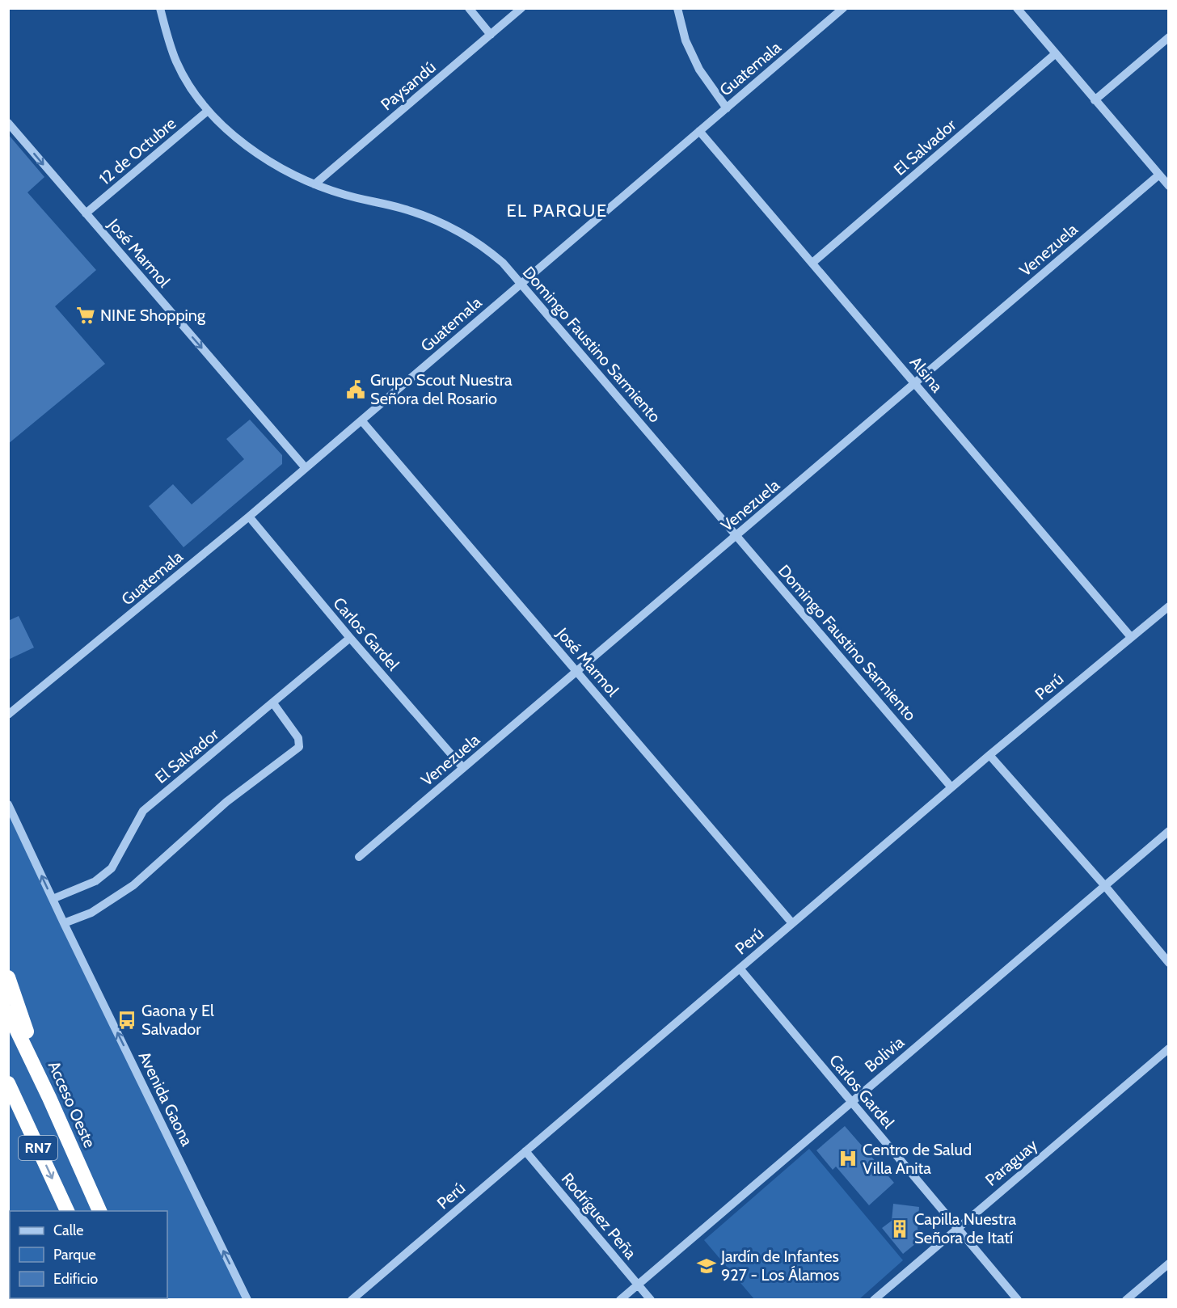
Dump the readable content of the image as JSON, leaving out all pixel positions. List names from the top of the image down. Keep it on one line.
{"streets":{"highway":["Acceso Oeste","RN7"],"street":["Guatemala","Paysandú","El Salvador","12 de Octubre","Venezuela","José Marmol","Domingo Faustino Sarmiento","Alsina","Carlos Gardel","Perú","Bolivia","Avenida Gaona","Paraguay","Rodríguez Peña"]},"crossings":[["Guatemala","José Marmol"],["Guatemala","Domingo Faustino Sarmiento"],["Guatemala","Alsina"],["Guatemala","Carlos Gardel"],["Paysandú","Domingo Faustino Sarmiento"],["El Salvador","Alsina"],["El Salvador","Carlos Gardel"],["El Salvador","Avenida Gaona"],["12 de Octubre","José Marmol"],["12 de Octubre","Domingo Faustino Sarmiento"],["Venezuela","José Marmol"],["Venezuela","Domingo Faustino Sarmiento"],["Venezuela","Alsina"],["Venezuela","Carlos Gardel"],["José Marmol","Perú"],["Domingo Faustino Sarmiento","Perú"],["Alsina","Perú"],["Carlos Gardel","Perú"],["Carlos Gardel","Bolivia"],["Carlos Gardel","Paraguay"],["Perú","Rodríguez Peña"],["Bolivia","Rodríguez Peña"]],"one_way":["José Marmol","Avenida Gaona"],"districts":["EL PARQUE"],"places":{"supermarket":["NINE Shopping"],"public building":["Grupo Scout Nuestra Señora del Rosario"],"bus stop":["Gaona y El Salvador"],"hospital":["Centro de Salud Villa Anita"],"building":["Capilla Nuestra Señora de Itatí"],"school or university":["Jardín de Infantes 927 - Los Álamos"]},"legend":["Calle","Parque","Edificio"]}
